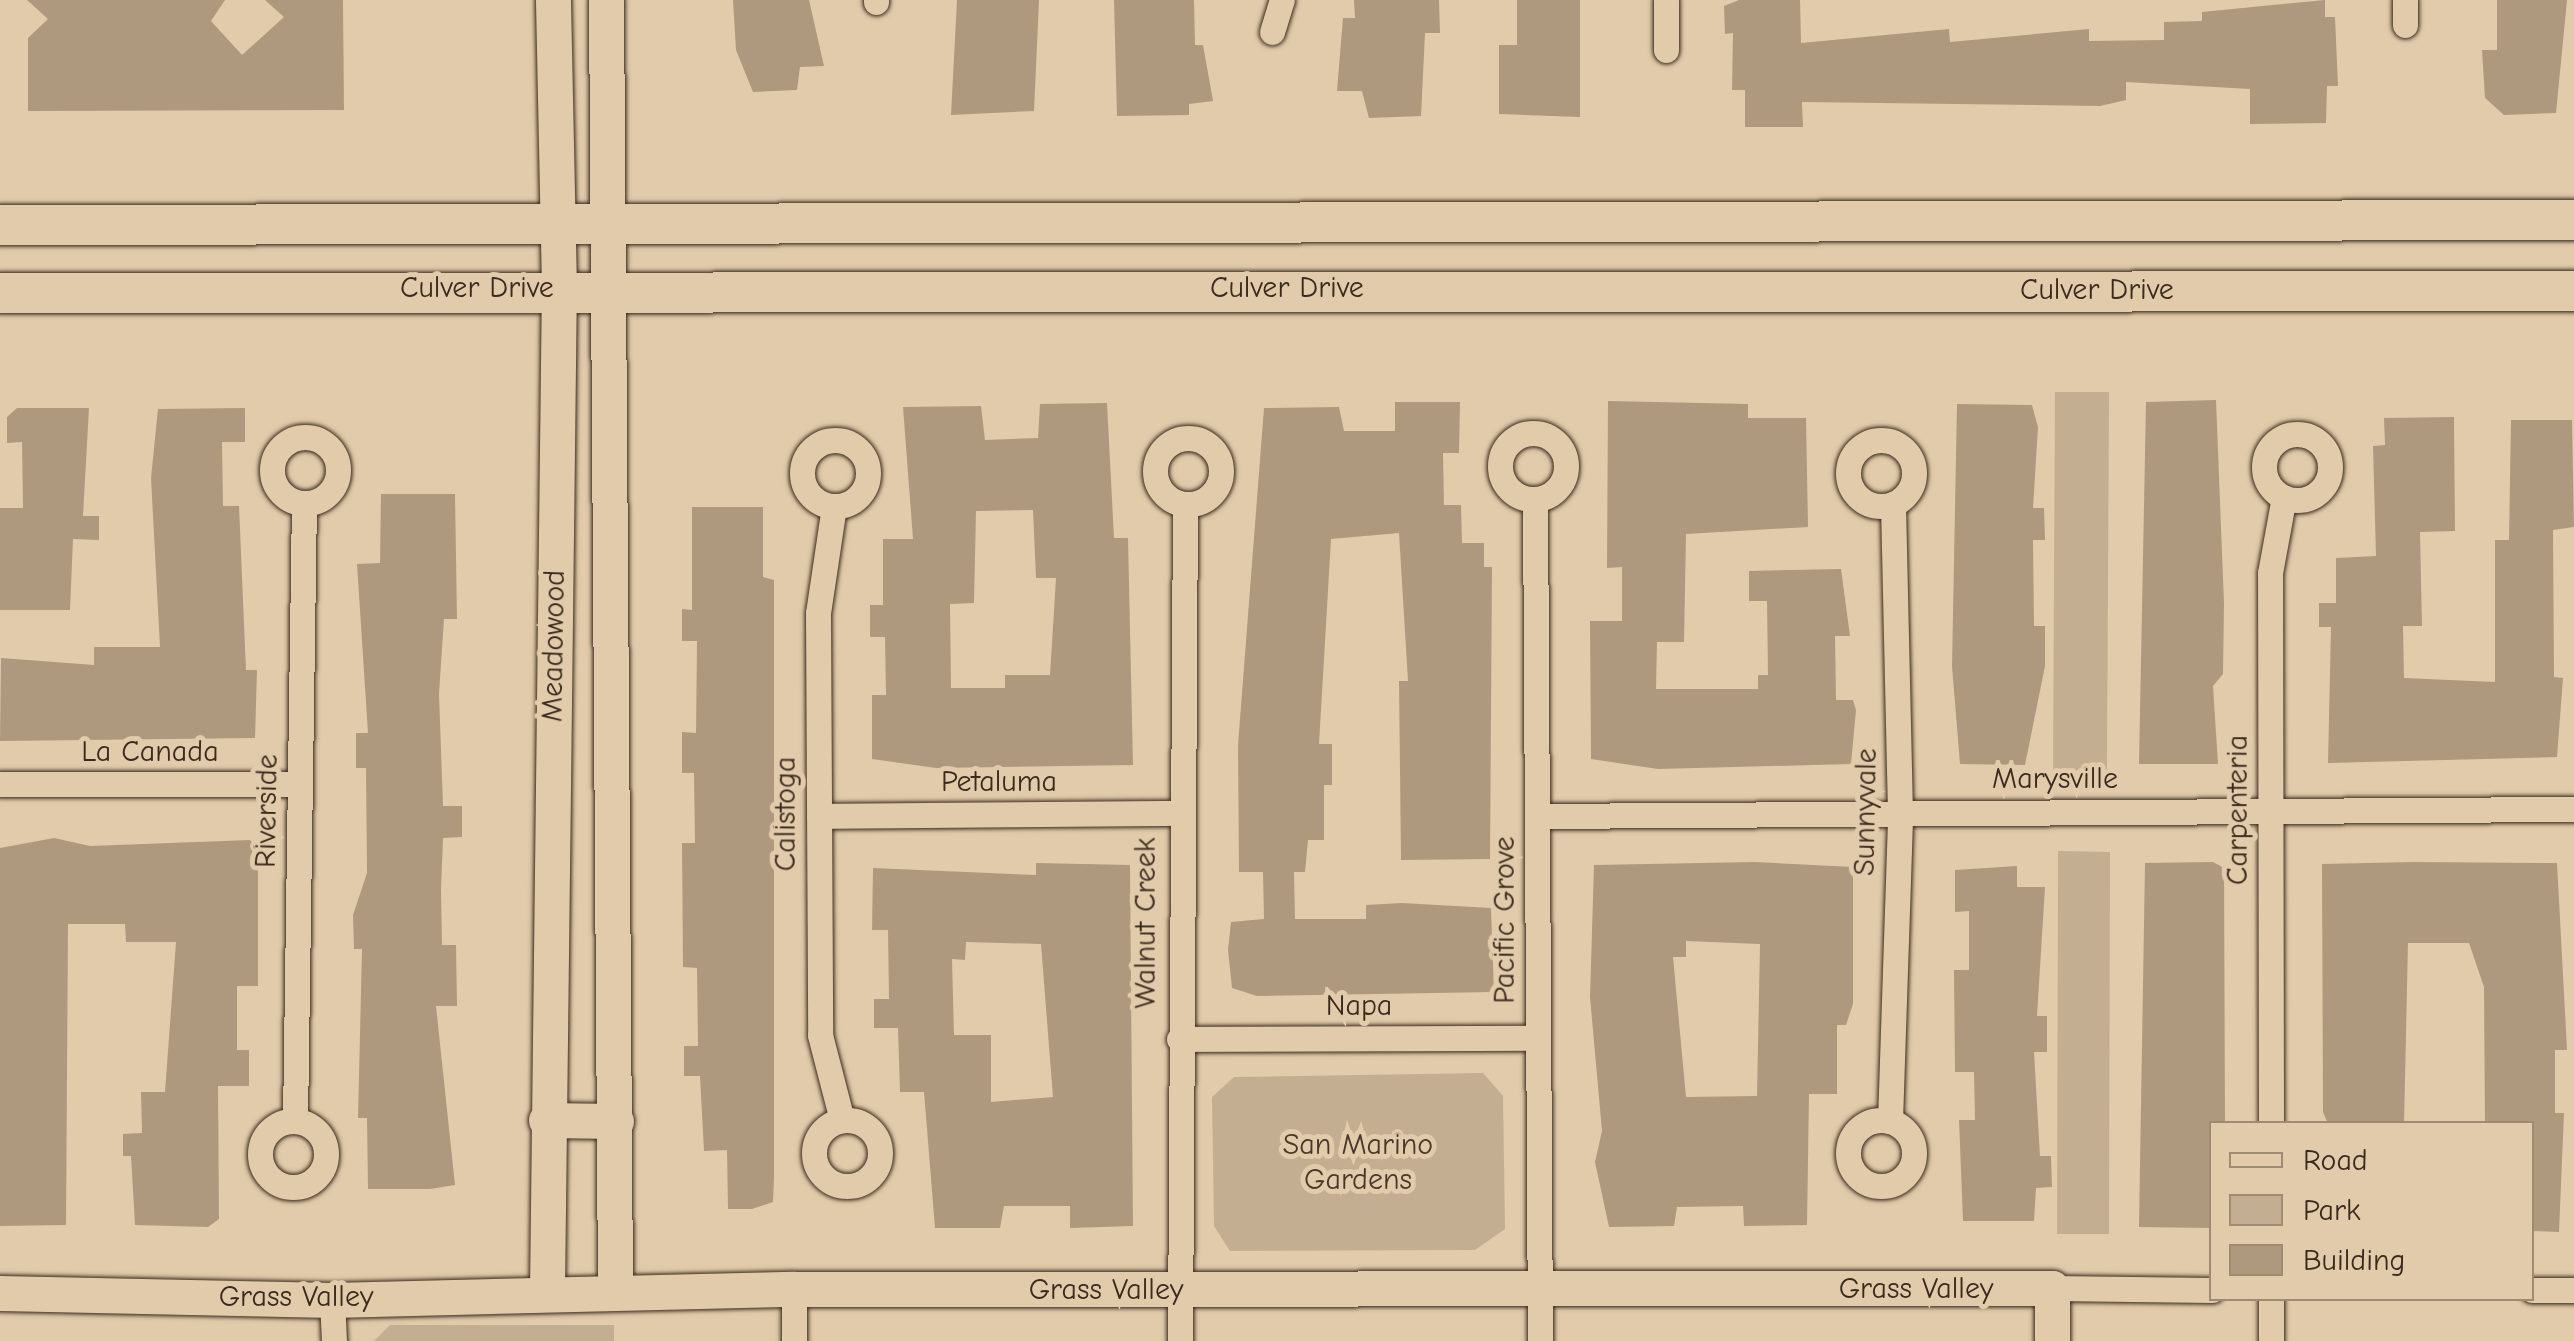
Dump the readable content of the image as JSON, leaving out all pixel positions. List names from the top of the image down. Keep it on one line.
{"streets":{"main road":["Culver Drive"],"street":["Meadowood","La Canada","Marysville","Petaluma","Carpenteria","Riverside","Sunnyvale","Calistoga","Pacific Grove","Walnut Creek","Napa","Grass Valley"]},"crossings":[["Culver Drive","Meadowood"],["Meadowood","Grass Valley"],["La Canada","Riverside"],["Marysville","Carpenteria"],["Marysville","Sunnyvale"],["Marysville","Pacific Grove"],["Petaluma","Calistoga"],["Petaluma","Walnut Creek"],["Pacific Grove","Napa"],["Pacific Grove","Grass Valley"],["Walnut Creek","Napa"],["Walnut Creek","Grass Valley"]],"parks":["San Marino Gardens"],"legend":["Road","Park","Building"]}
